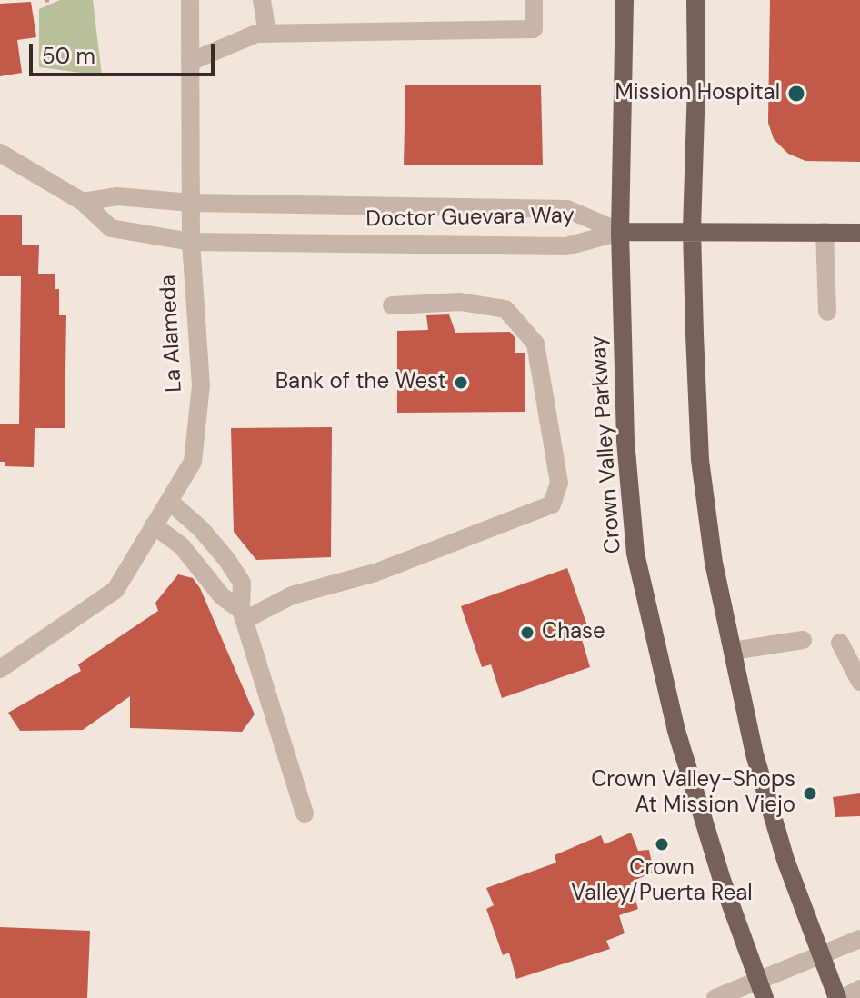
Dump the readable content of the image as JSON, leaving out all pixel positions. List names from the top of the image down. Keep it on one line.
{"streets":{"main road":["Crown Valley Parkway"],"street":["Doctor Guevara Way","La Alameda"]},"crossings":[["Doctor Guevara Way","La Alameda"],["Doctor Guevara Way","Crown Valley Parkway"]],"places":["Mission Hospital","Bank of the West","Chase","Crown Valley-Shops At Mission Viejo","Crown Valley/Puerta Real"],"scale_bar":"50 m"}
